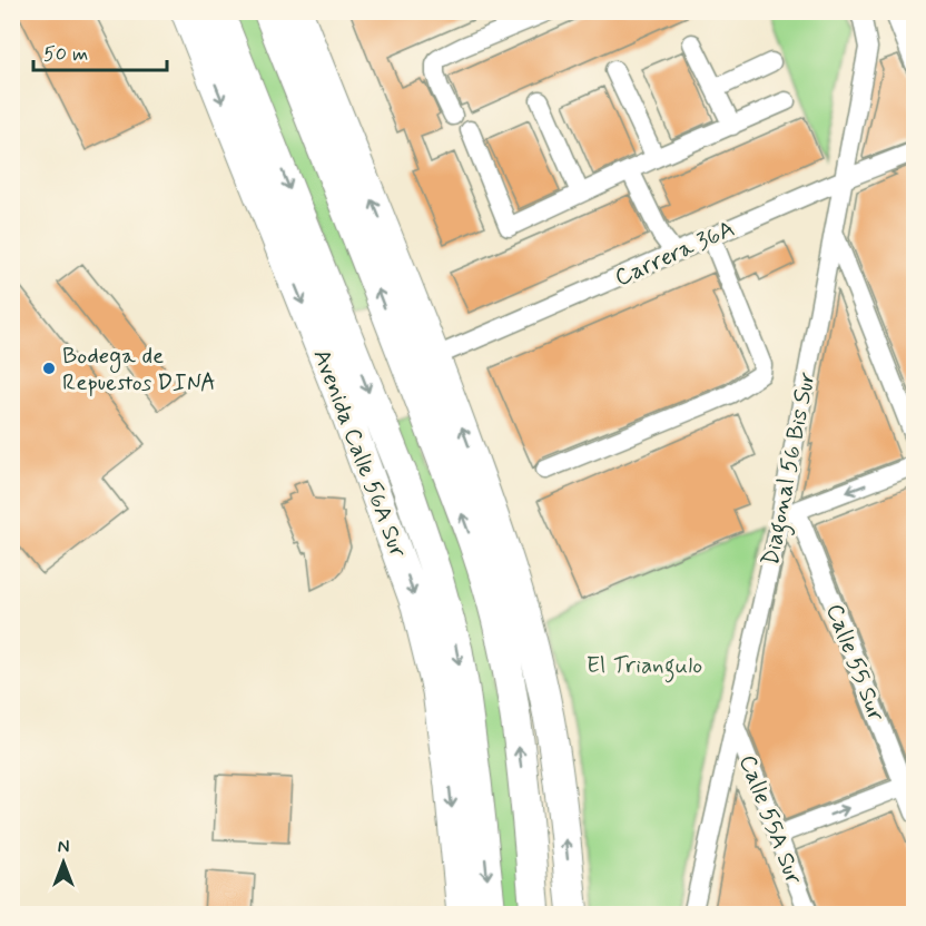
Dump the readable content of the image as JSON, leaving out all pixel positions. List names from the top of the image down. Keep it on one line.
{"streets":{"highway":["Avenida Calle 56A Sur"],"street":["Carrera 36A","Diagonal 56 Bis Sur","Calle 55 Sur","Calle 55A Sur"]},"crossings":[["Carrera 36A","Diagonal 56 Bis Sur"],["Diagonal 56 Bis Sur","Calle 55 Sur"],["Diagonal 56 Bis Sur","Calle 55A Sur"]],"parks":["El Triangulo"],"places":["Bodega de Repuestos DINA"],"scale_bar":"50 m","north":"top"}
